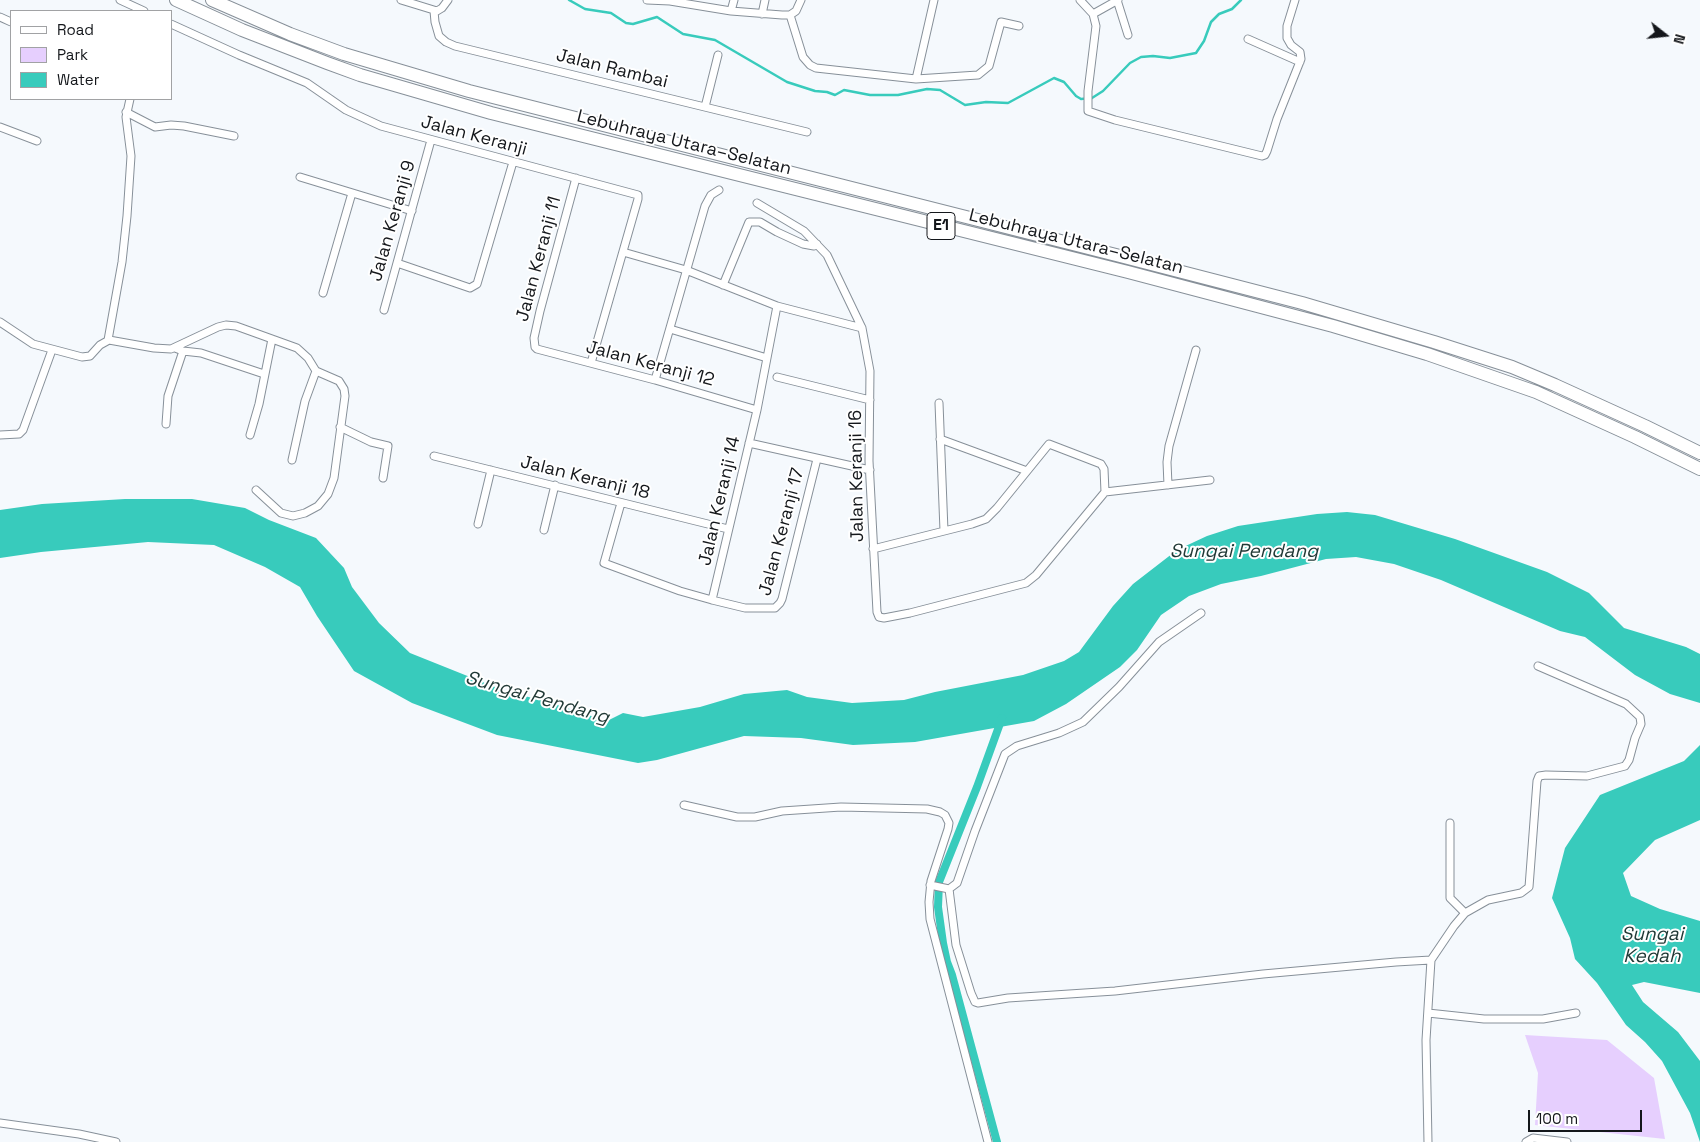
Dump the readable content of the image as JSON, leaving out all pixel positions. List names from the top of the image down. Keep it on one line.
{"streets":{"highway":["Lebuhraya Utara–Selatan","E1"],"street":["Jalan Rambai","Jalan Keranji","Jalan Keranji 9","Jalan Keranji 11","Jalan Keranji 12","Jalan Keranji 16","Jalan Keranji 18","Jalan Keranji 14","Jalan Keranji 17"]},"crossings":[["Jalan Keranji","Jalan Keranji 9"],["Jalan Keranji","Jalan Keranji 11"],["Jalan Keranji 11","Jalan Keranji 12"],["Jalan Keranji 12","Jalan Keranji 14"],["Jalan Keranji 18","Jalan Keranji 14"],["Jalan Keranji 14","Jalan Keranji 17"]],"water":["Sungai Pendang","Sungai Kedah"],"legend":["Road","Park","Water"],"scale_bar":"100 m","north":"right"}
